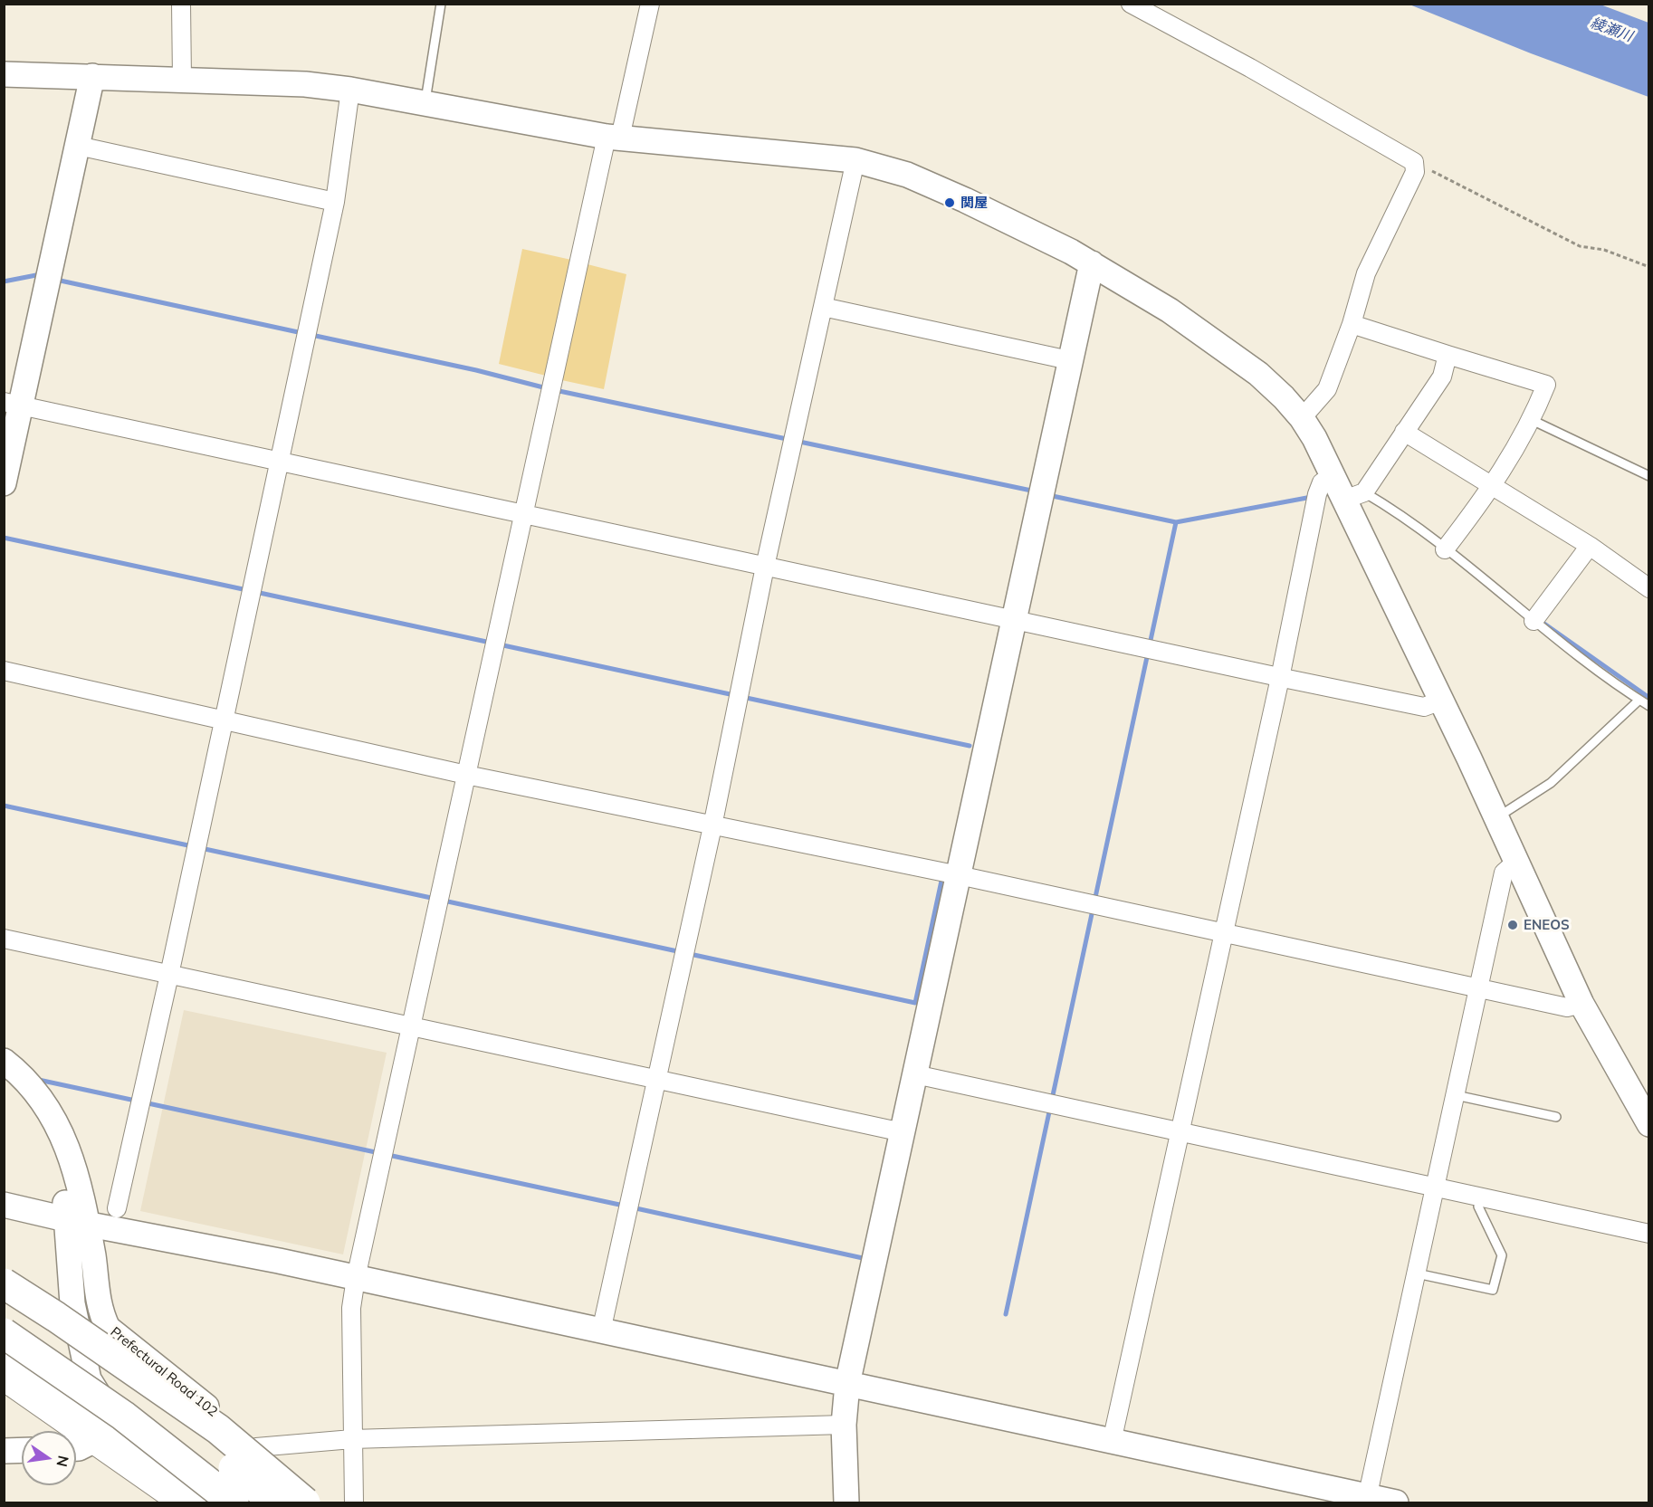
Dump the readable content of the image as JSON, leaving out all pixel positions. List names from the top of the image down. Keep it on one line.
{"streets":{"street":["Prefectural Road 102"]},"water":["綾瀬川"],"places":["関屋","ENEOS"],"north":"right"}
